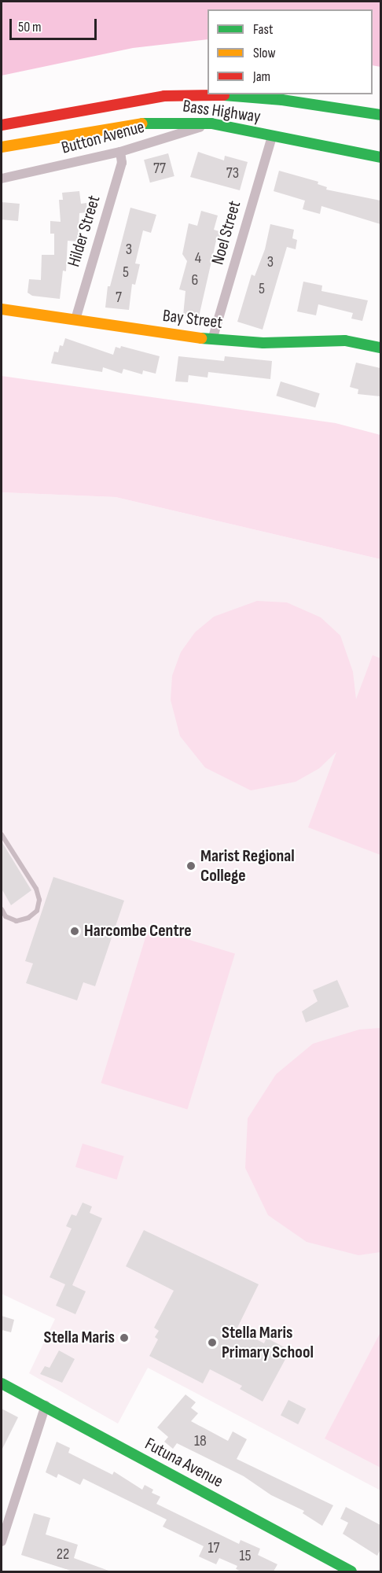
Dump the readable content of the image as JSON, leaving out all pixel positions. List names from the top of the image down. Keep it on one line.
{"streets":{"main road":["Bass Highway","Bay Street","Futuna Avenue"],"street":["Button Avenue","Hilder Street","Noel Street"]},"crossings":[["Bass Highway","Button Avenue"],["Bass Highway","Noel Street"],["Button Avenue","Hilder Street"],["Hilder Street","Bay Street"],["Noel Street","Bay Street"]],"places":["Marist Regional College","Harcombe Centre","Stella Maris","Stella Maris Primary School"],"house_numbers":["77","73","3","4","3","5","6","5","7","18","17","22","15"],"legend":["Fast","Slow","Jam"],"scale_bar":"50 m"}
